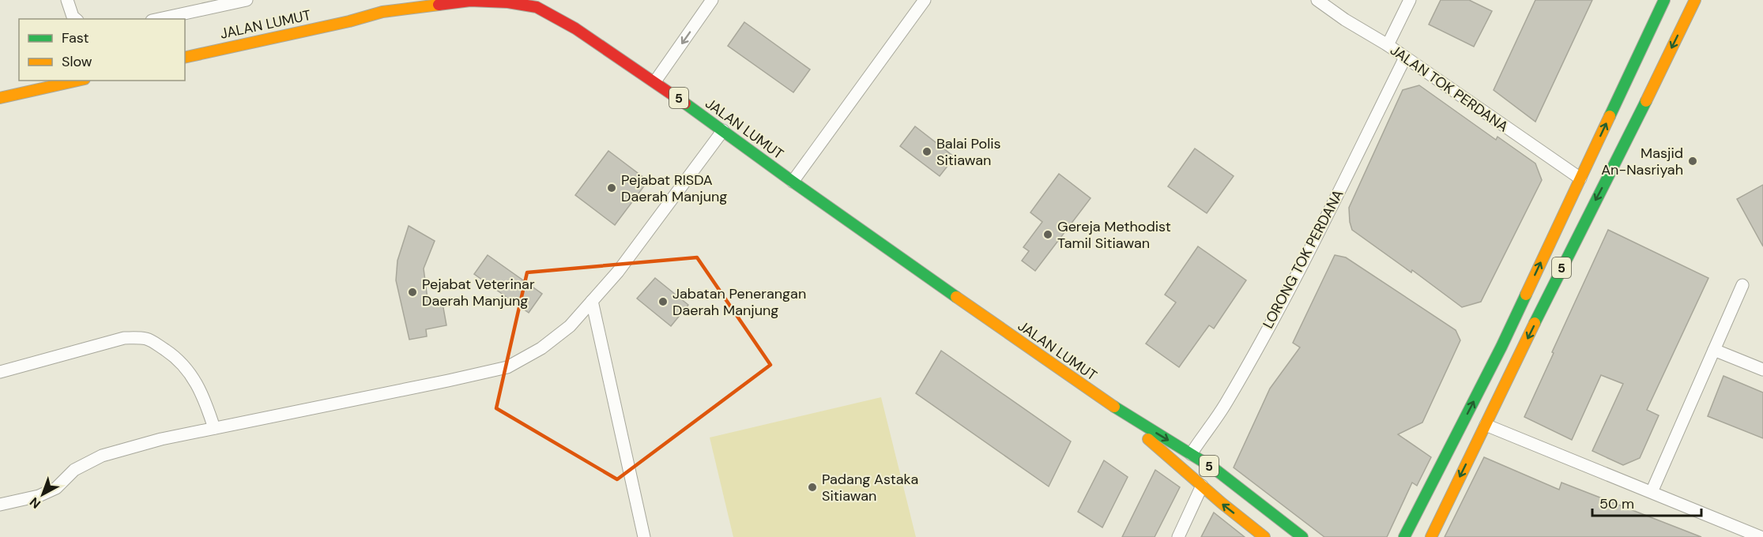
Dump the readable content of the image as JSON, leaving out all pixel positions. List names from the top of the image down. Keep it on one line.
{"streets":{"highway":["JALAN LUMUT","5"],"street":["JALAN TOK PERDANA","LORONG TOK PERDANA"]},"crossings":[["JALAN LUMUT","LORONG TOK PERDANA"],["JALAN TOK PERDANA","5"],["JALAN TOK PERDANA","LORONG TOK PERDANA"]],"places":["Balai Polis Sitiawan","Masjid An-Nasriyah","Pejabat RISDA Daerah Manjung","Gereja Methodist Tamil Sitiawan","Pejabat Veterinar Daerah Manjung","Jabatan Penerangan Daerah Manjung","Padang Astaka Sitiawan"],"legend":["Fast","Slow"],"scale_bar":"50 m","north":"bottom left"}
